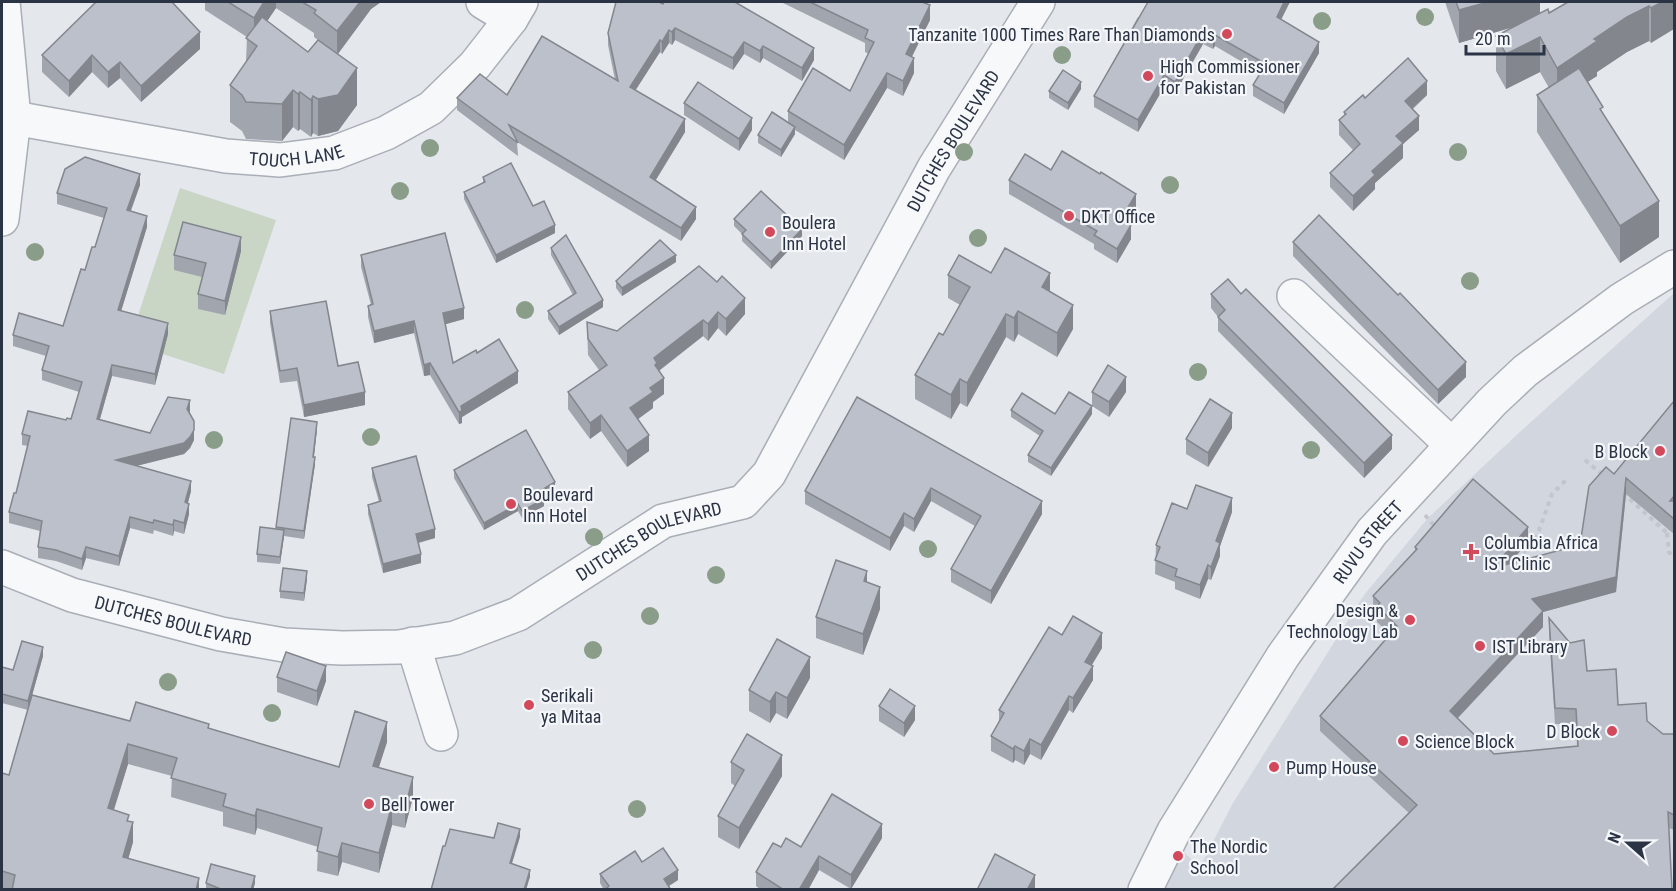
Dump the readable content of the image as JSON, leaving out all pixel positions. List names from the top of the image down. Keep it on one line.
{"streets":{"street":["DUTCHES BOULEVARD","TOUCH LANE","RUVU STREET"]},"places":{"other":["Tanzanite 1000 Times Rare Than Diamonds","High Commissioner for Pakistan","DKT Office","Boulera Inn Hotel","B Block","Boulevard Inn Hotel","Design & Technology Lab","IST Library","Serikali ya Mitaa","D Block","Science Block","Pump House","Bell Tower","The Nordic School"],"health":["Columbia Africa IST Clinic"]},"scale_bar":"20 m","north":"left"}
